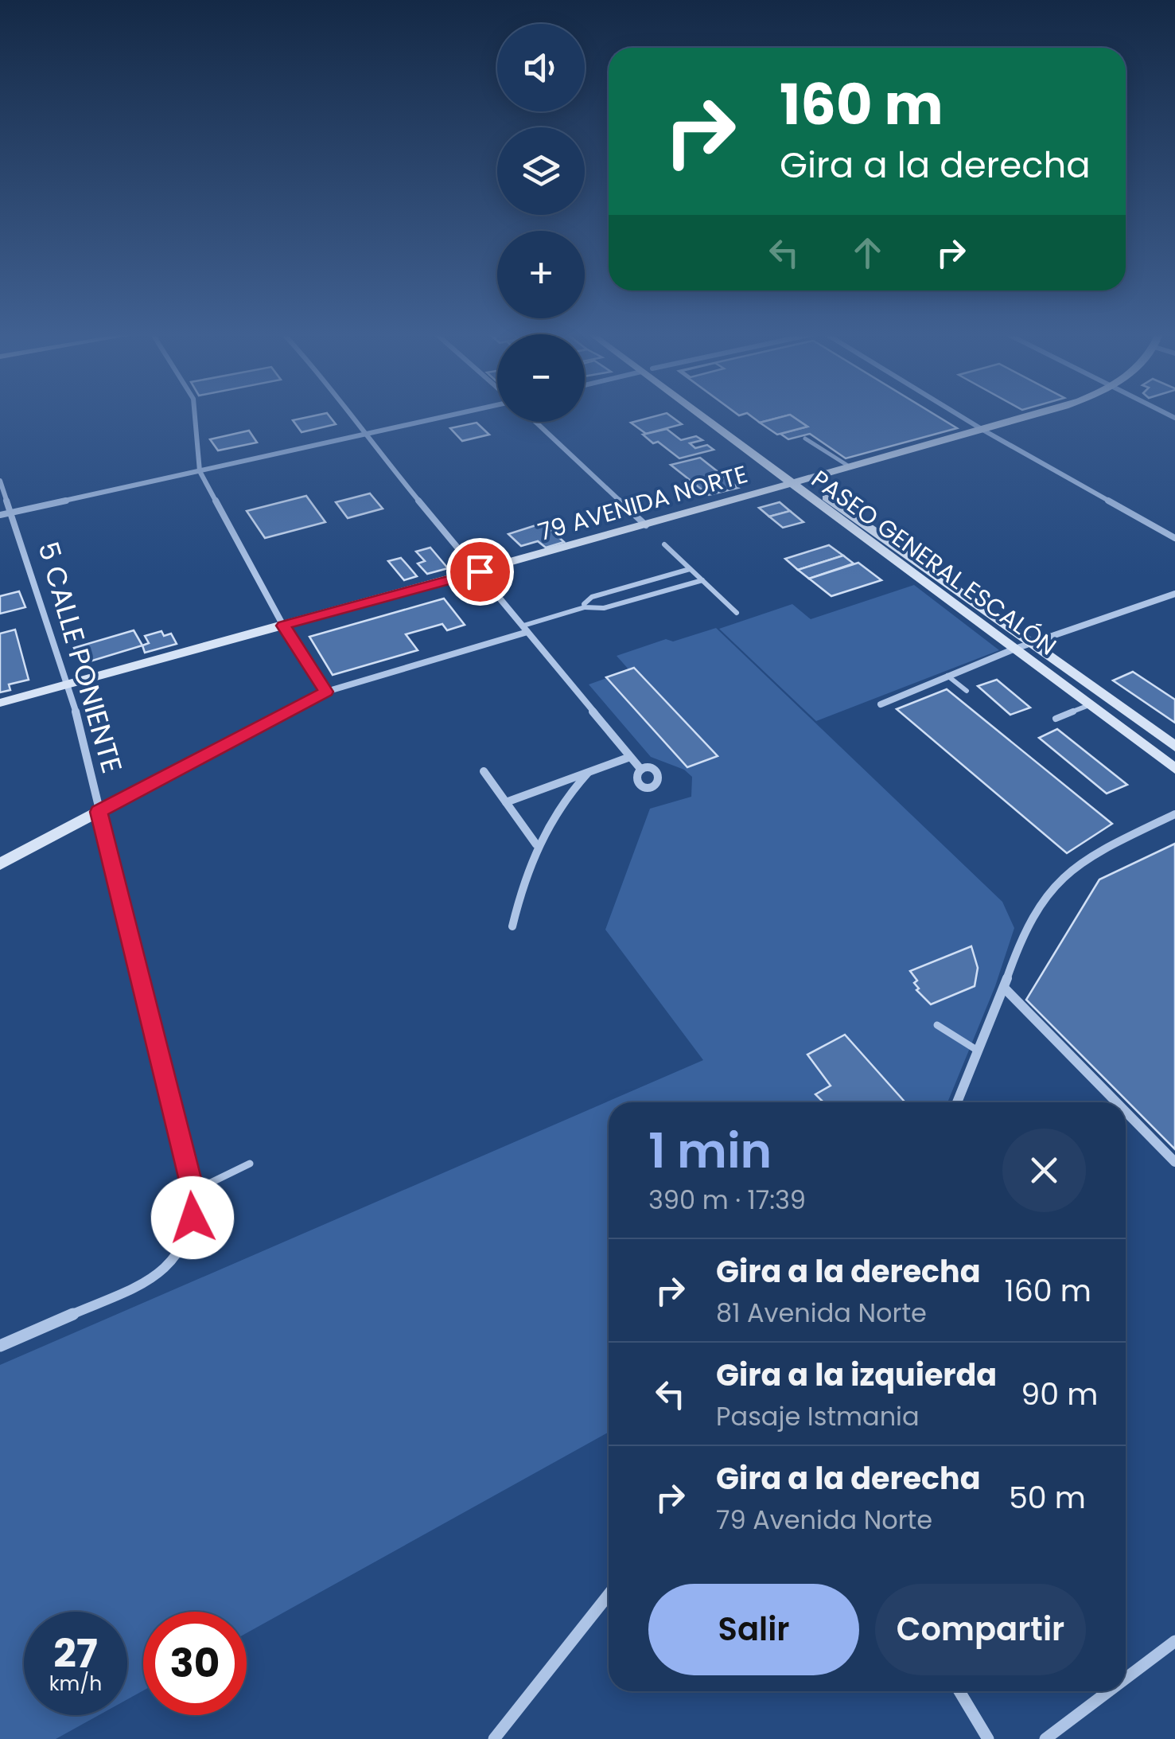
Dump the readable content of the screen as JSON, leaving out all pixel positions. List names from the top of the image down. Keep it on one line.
{"streets":{"main road":["79 AVENIDA NORTE","PASEO GENERAL ESCALÓN"],"street":["5 CALLE PONIENTE"]},"crossings":[["79 AVENIDA NORTE","PASEO GENERAL ESCALÓN"],["79 AVENIDA NORTE","5 CALLE PONIENTE"]],"page":{"map_buttons":["+","−"],"turn":["160 m","Gira a la derecha"],"heading":["1 min","390 m · 17:39"],"list":[{"name":"Gira a la derecha","note":"81 Avenida Norte","value":"160 m"},{"name":"Gira a la izquierda","note":"Pasaje Istmania","value":"90 m"},{"name":"Gira a la derecha","note":"79 Avenida Norte","value":"50 m"}],"buttons":["Salir","Compartir"],"speed":"27 km/h","limit":"30"}}
